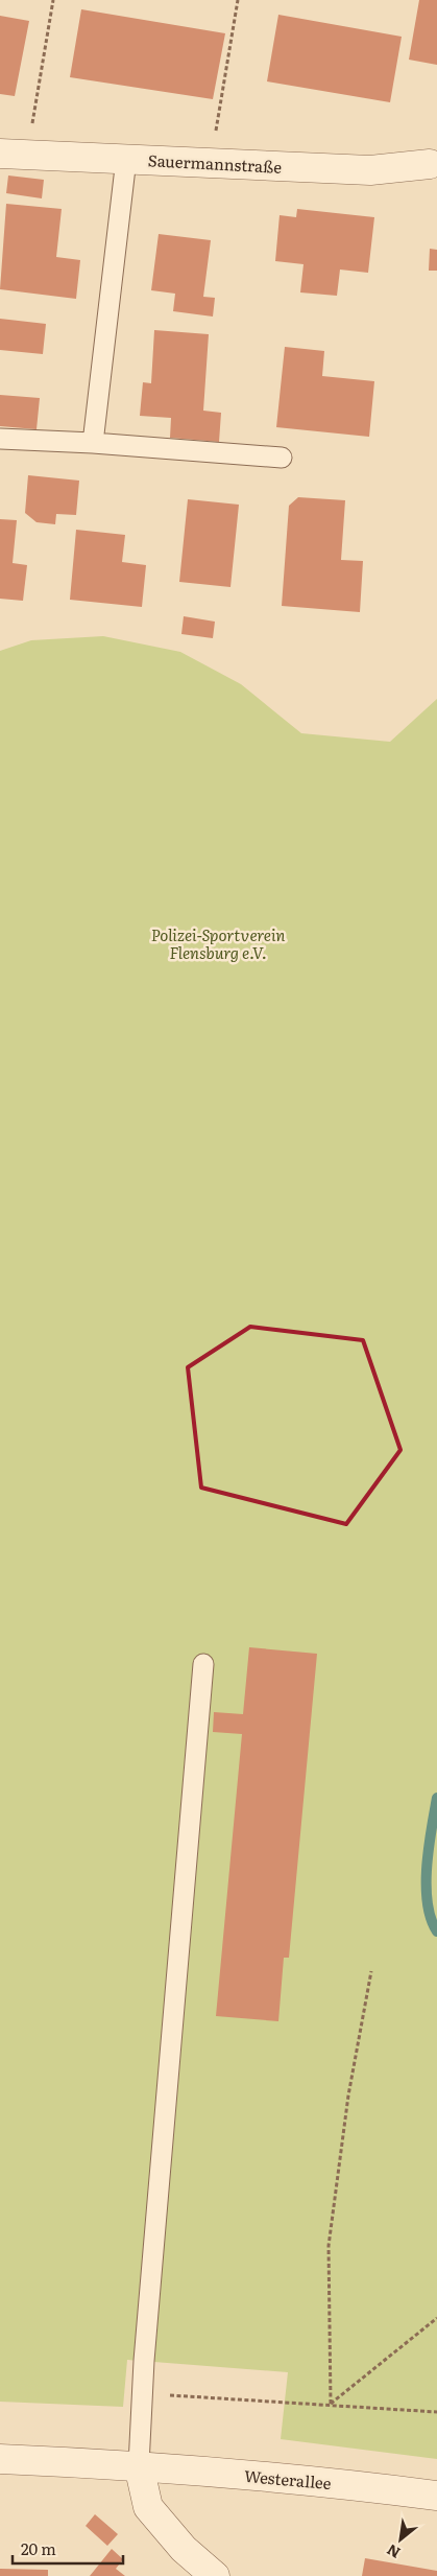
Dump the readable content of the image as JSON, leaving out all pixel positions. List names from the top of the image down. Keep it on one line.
{"streets":{"street":["Sauermannstraße","Westerallee"]},"parks":["Polizei-Sportverein Flensburg e.V."],"scale_bar":"20 m","north":"bottom left"}
